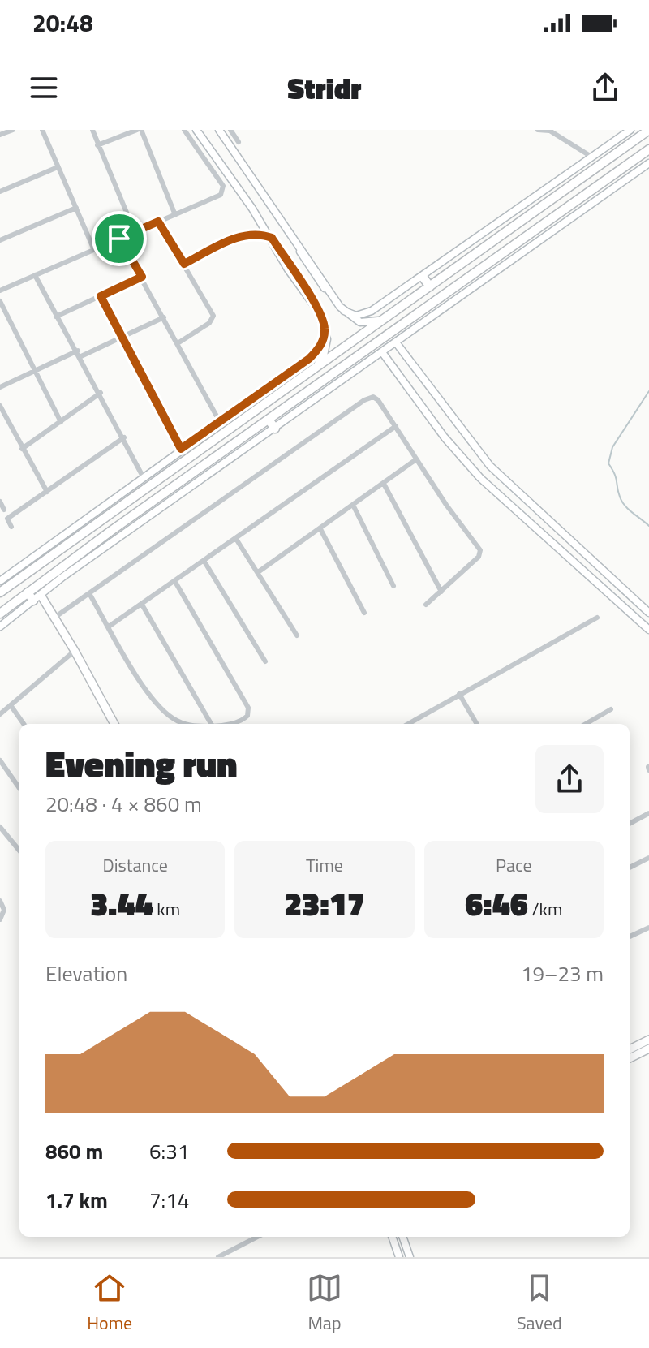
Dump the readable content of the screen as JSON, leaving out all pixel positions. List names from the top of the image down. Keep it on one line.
{"page":{"status":"20:48","header":"Stridr","heading":["Evening run","20:48 · 4 × 860 m"],"stats":[["Distance","3.44 km"],["Time","23:17"],["Pace","6:46 /km"]],"chart":["Elevation","19–23 m"],"list":[{"name":"860 m","note":"6:31"},{"name":"1.7 km","note":"7:14"}],"tabs":["Home","Map","Saved"]}}
